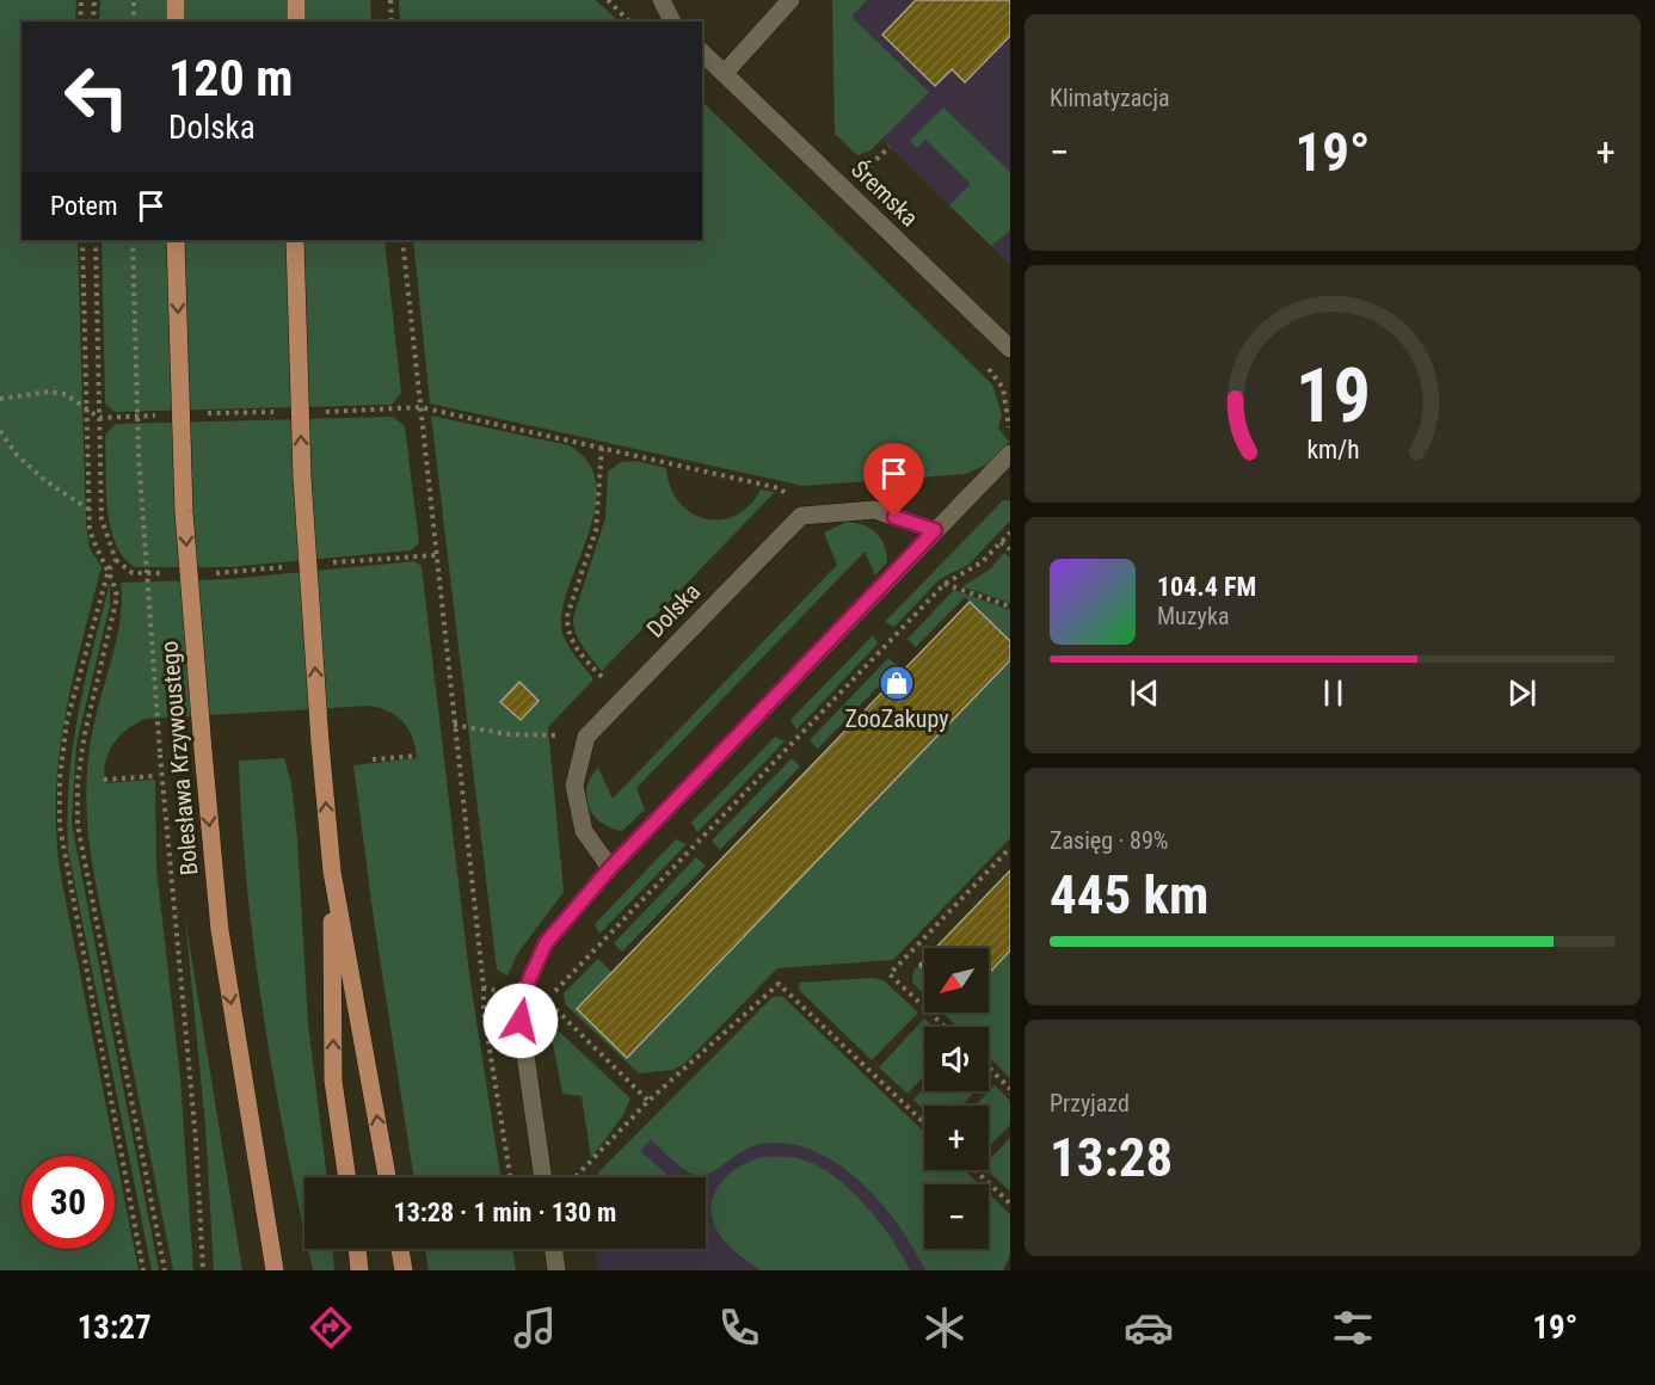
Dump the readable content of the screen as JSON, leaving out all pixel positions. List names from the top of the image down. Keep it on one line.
{"streets":{"main road":["Bolesława Krzywoustego"],"street":["Śremska","Dolska"]},"places":{"shop":["ZooZakupy"]},"north":"bottom left","page":{"tile":["Klimatyzacja",["Zasięg · 89%","445 km"],["Przyjazd","13:28"]],"turn":["120 m","Dolska"],"heat":["−","19°","+"],"then":"Potem","song":["104.4 FM","Muzyka"],"map_buttons":["+","−"],"limit":"30","trip":"13:28 · 1 min · 130 m","tabs":["13:27","19°"],"gauge":["19","km/h"]}}
